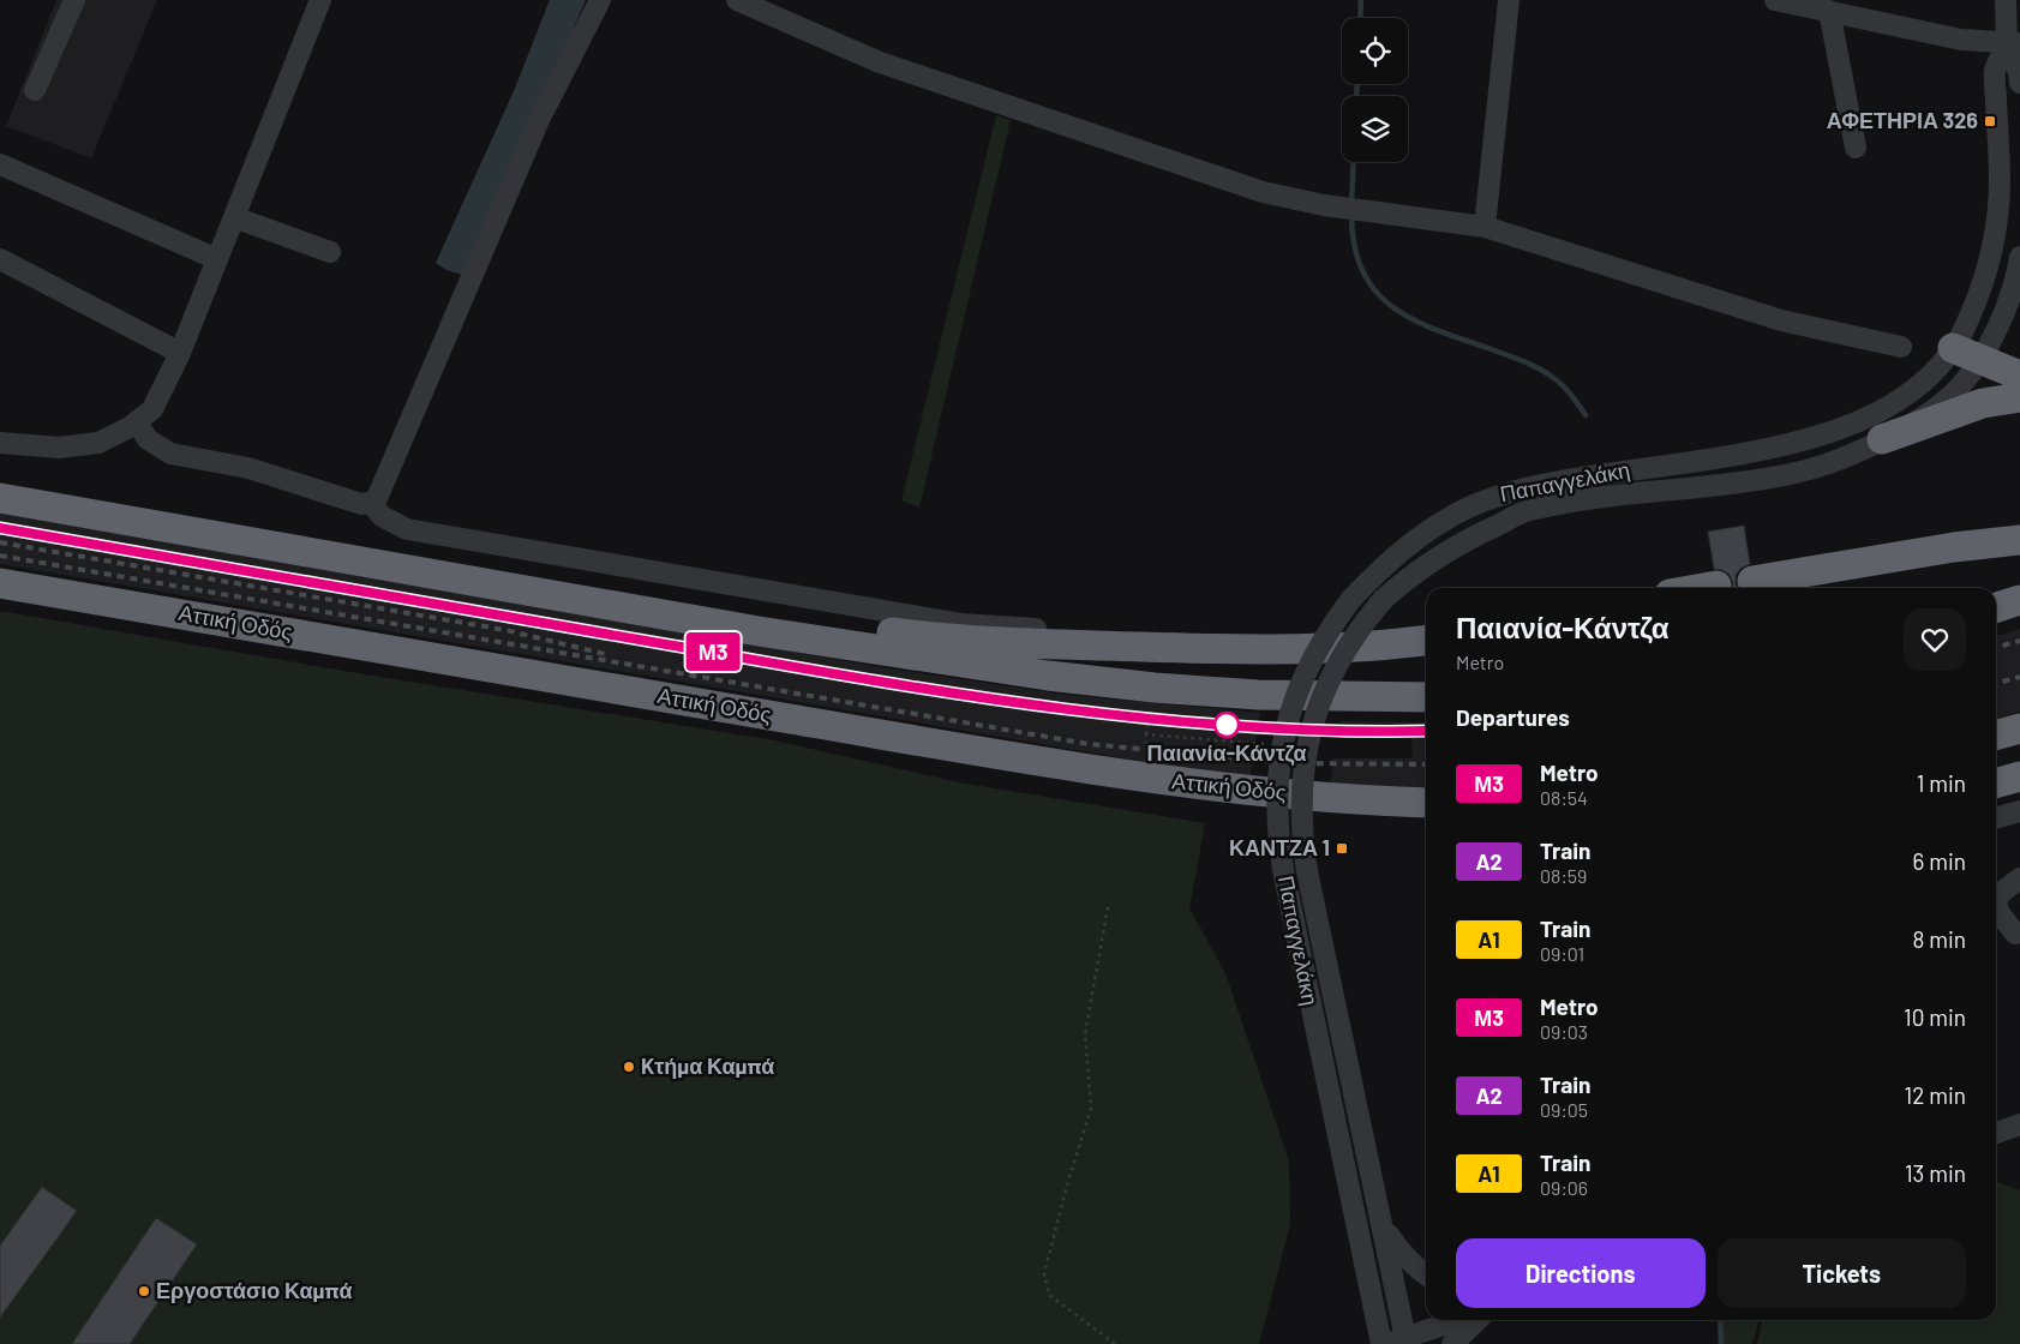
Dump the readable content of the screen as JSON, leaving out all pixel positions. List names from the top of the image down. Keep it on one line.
{"streets":{"highway":["Αττική Οδός"],"street":["Παπαγγελάκη"]},"places":{"transit":["ΑΦΕΤΗΡΙΑ 326","ΚΑΝΤΖΑ 1"],"other":["Παιανία-Κάντζα","Kτήμα Καμπά","Εργοστάσιο Καμπά"]},"lines":["metro line Μ3"],"page":{"on_map":"Μ3","heading":[["Παιανία-Κάντζα","Metro"],"Departures"],"list":[{"mark":"Μ3","name":"Metro","note":"08:54","value":"1 min"},{"mark":"A2","name":"Train","note":"08:59","value":"6 min"},{"mark":"A1","name":"Train","note":"09:01","value":"8 min"},{"mark":"Μ3","name":"Metro","note":"09:03","value":"10 min"},{"mark":"A2","name":"Train","note":"09:05","value":"12 min"},{"mark":"A1","name":"Train","note":"09:06","value":"13 min"}],"buttons":["Directions","Tickets"]}}
